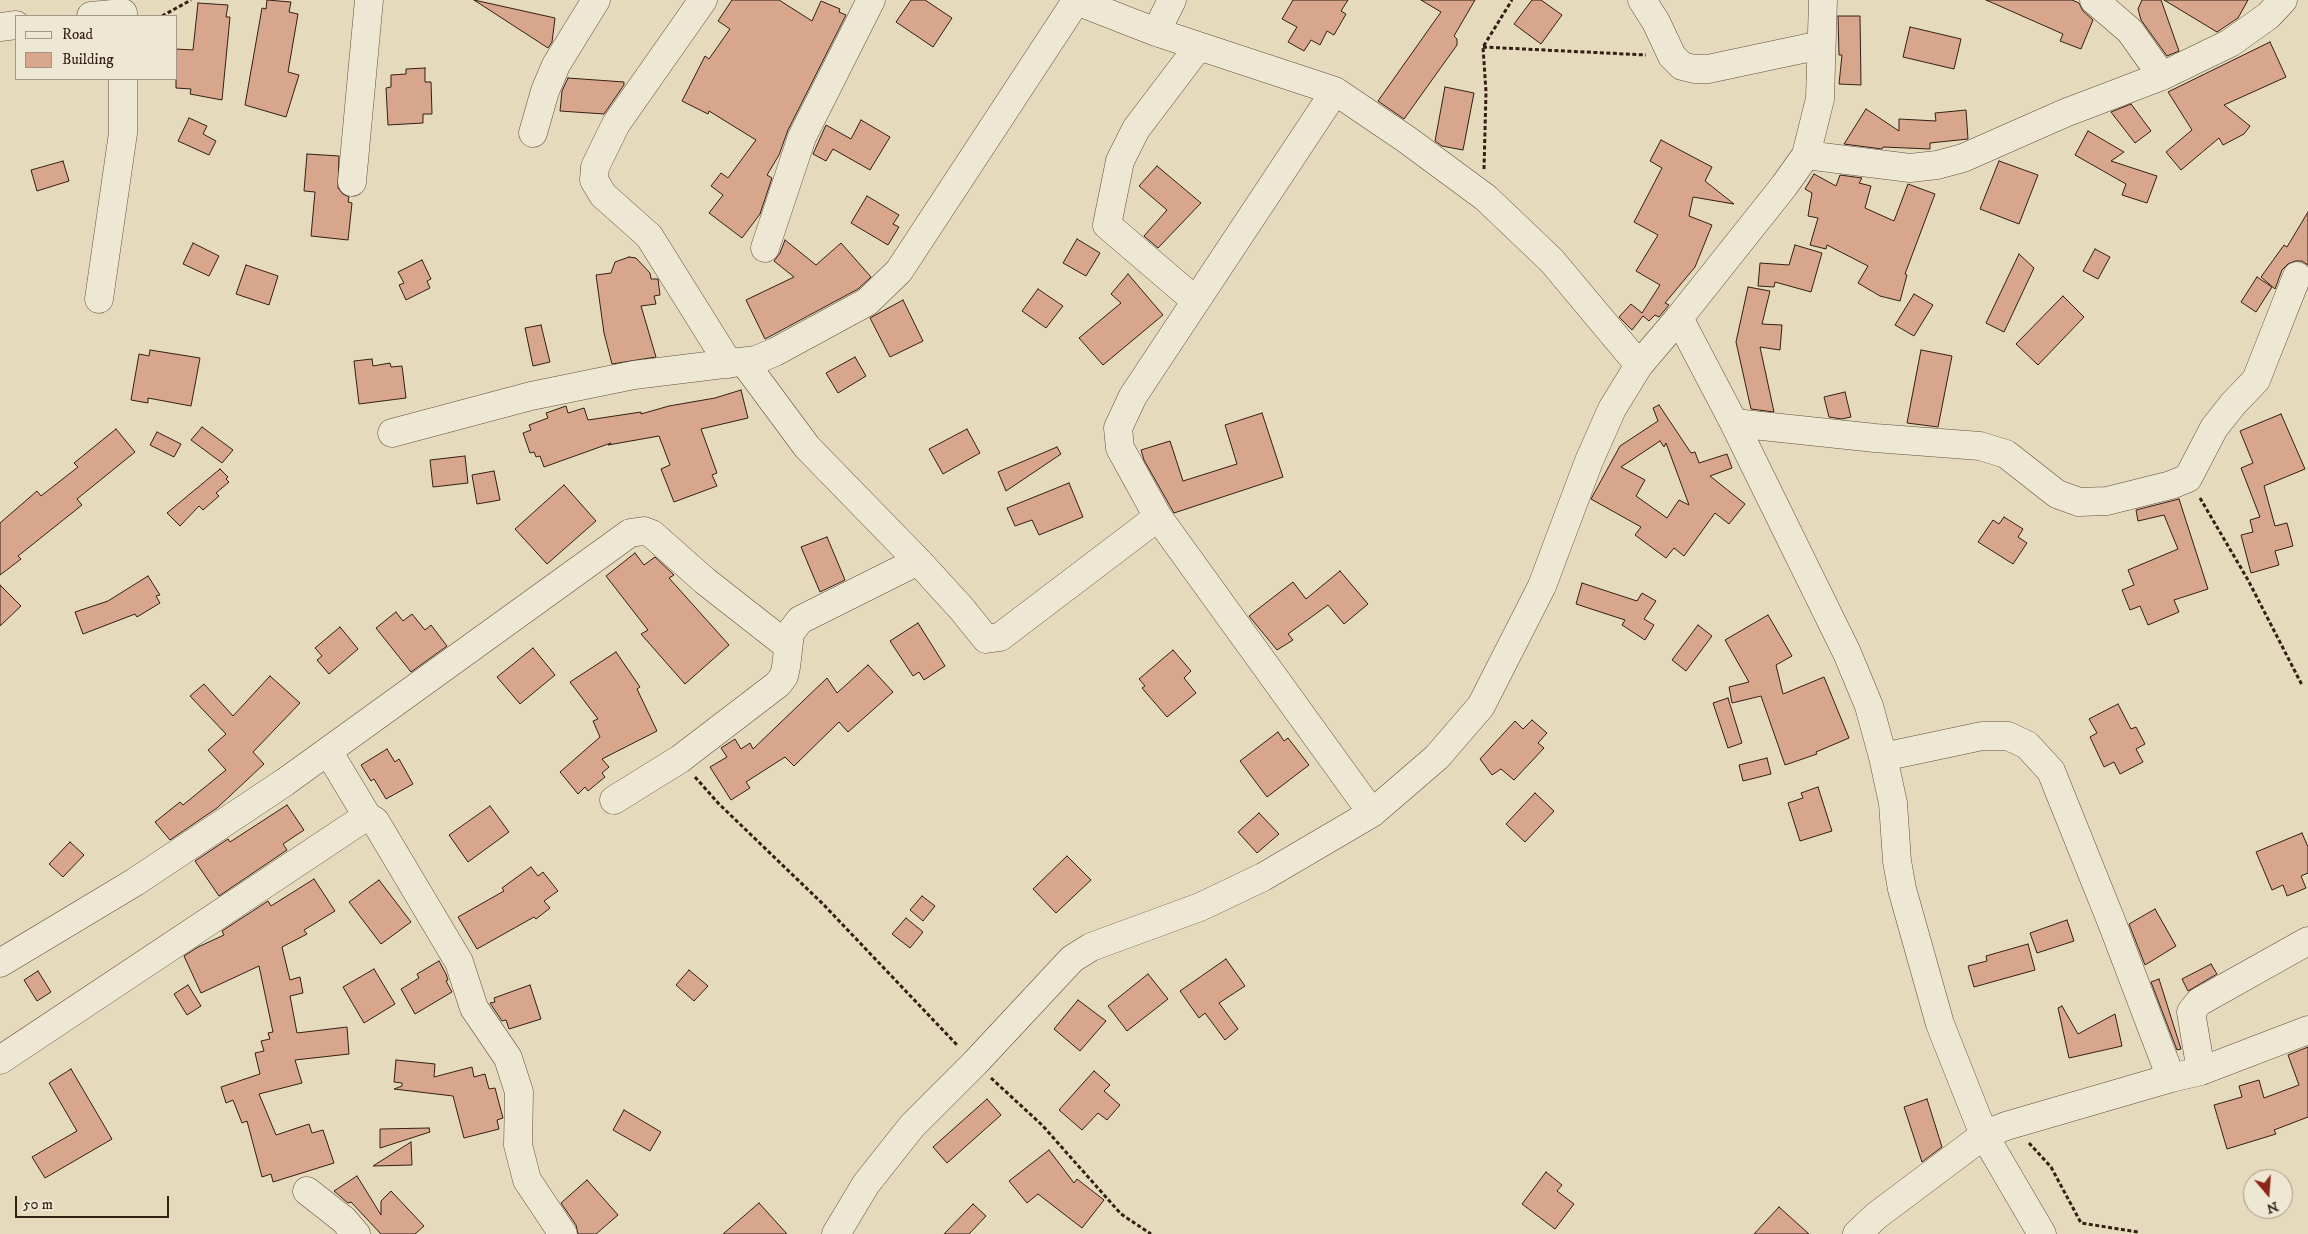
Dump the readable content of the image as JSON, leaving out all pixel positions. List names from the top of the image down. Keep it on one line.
{"legend":["Road","Building"],"scale_bar":"50 m","north":"bottom"}
